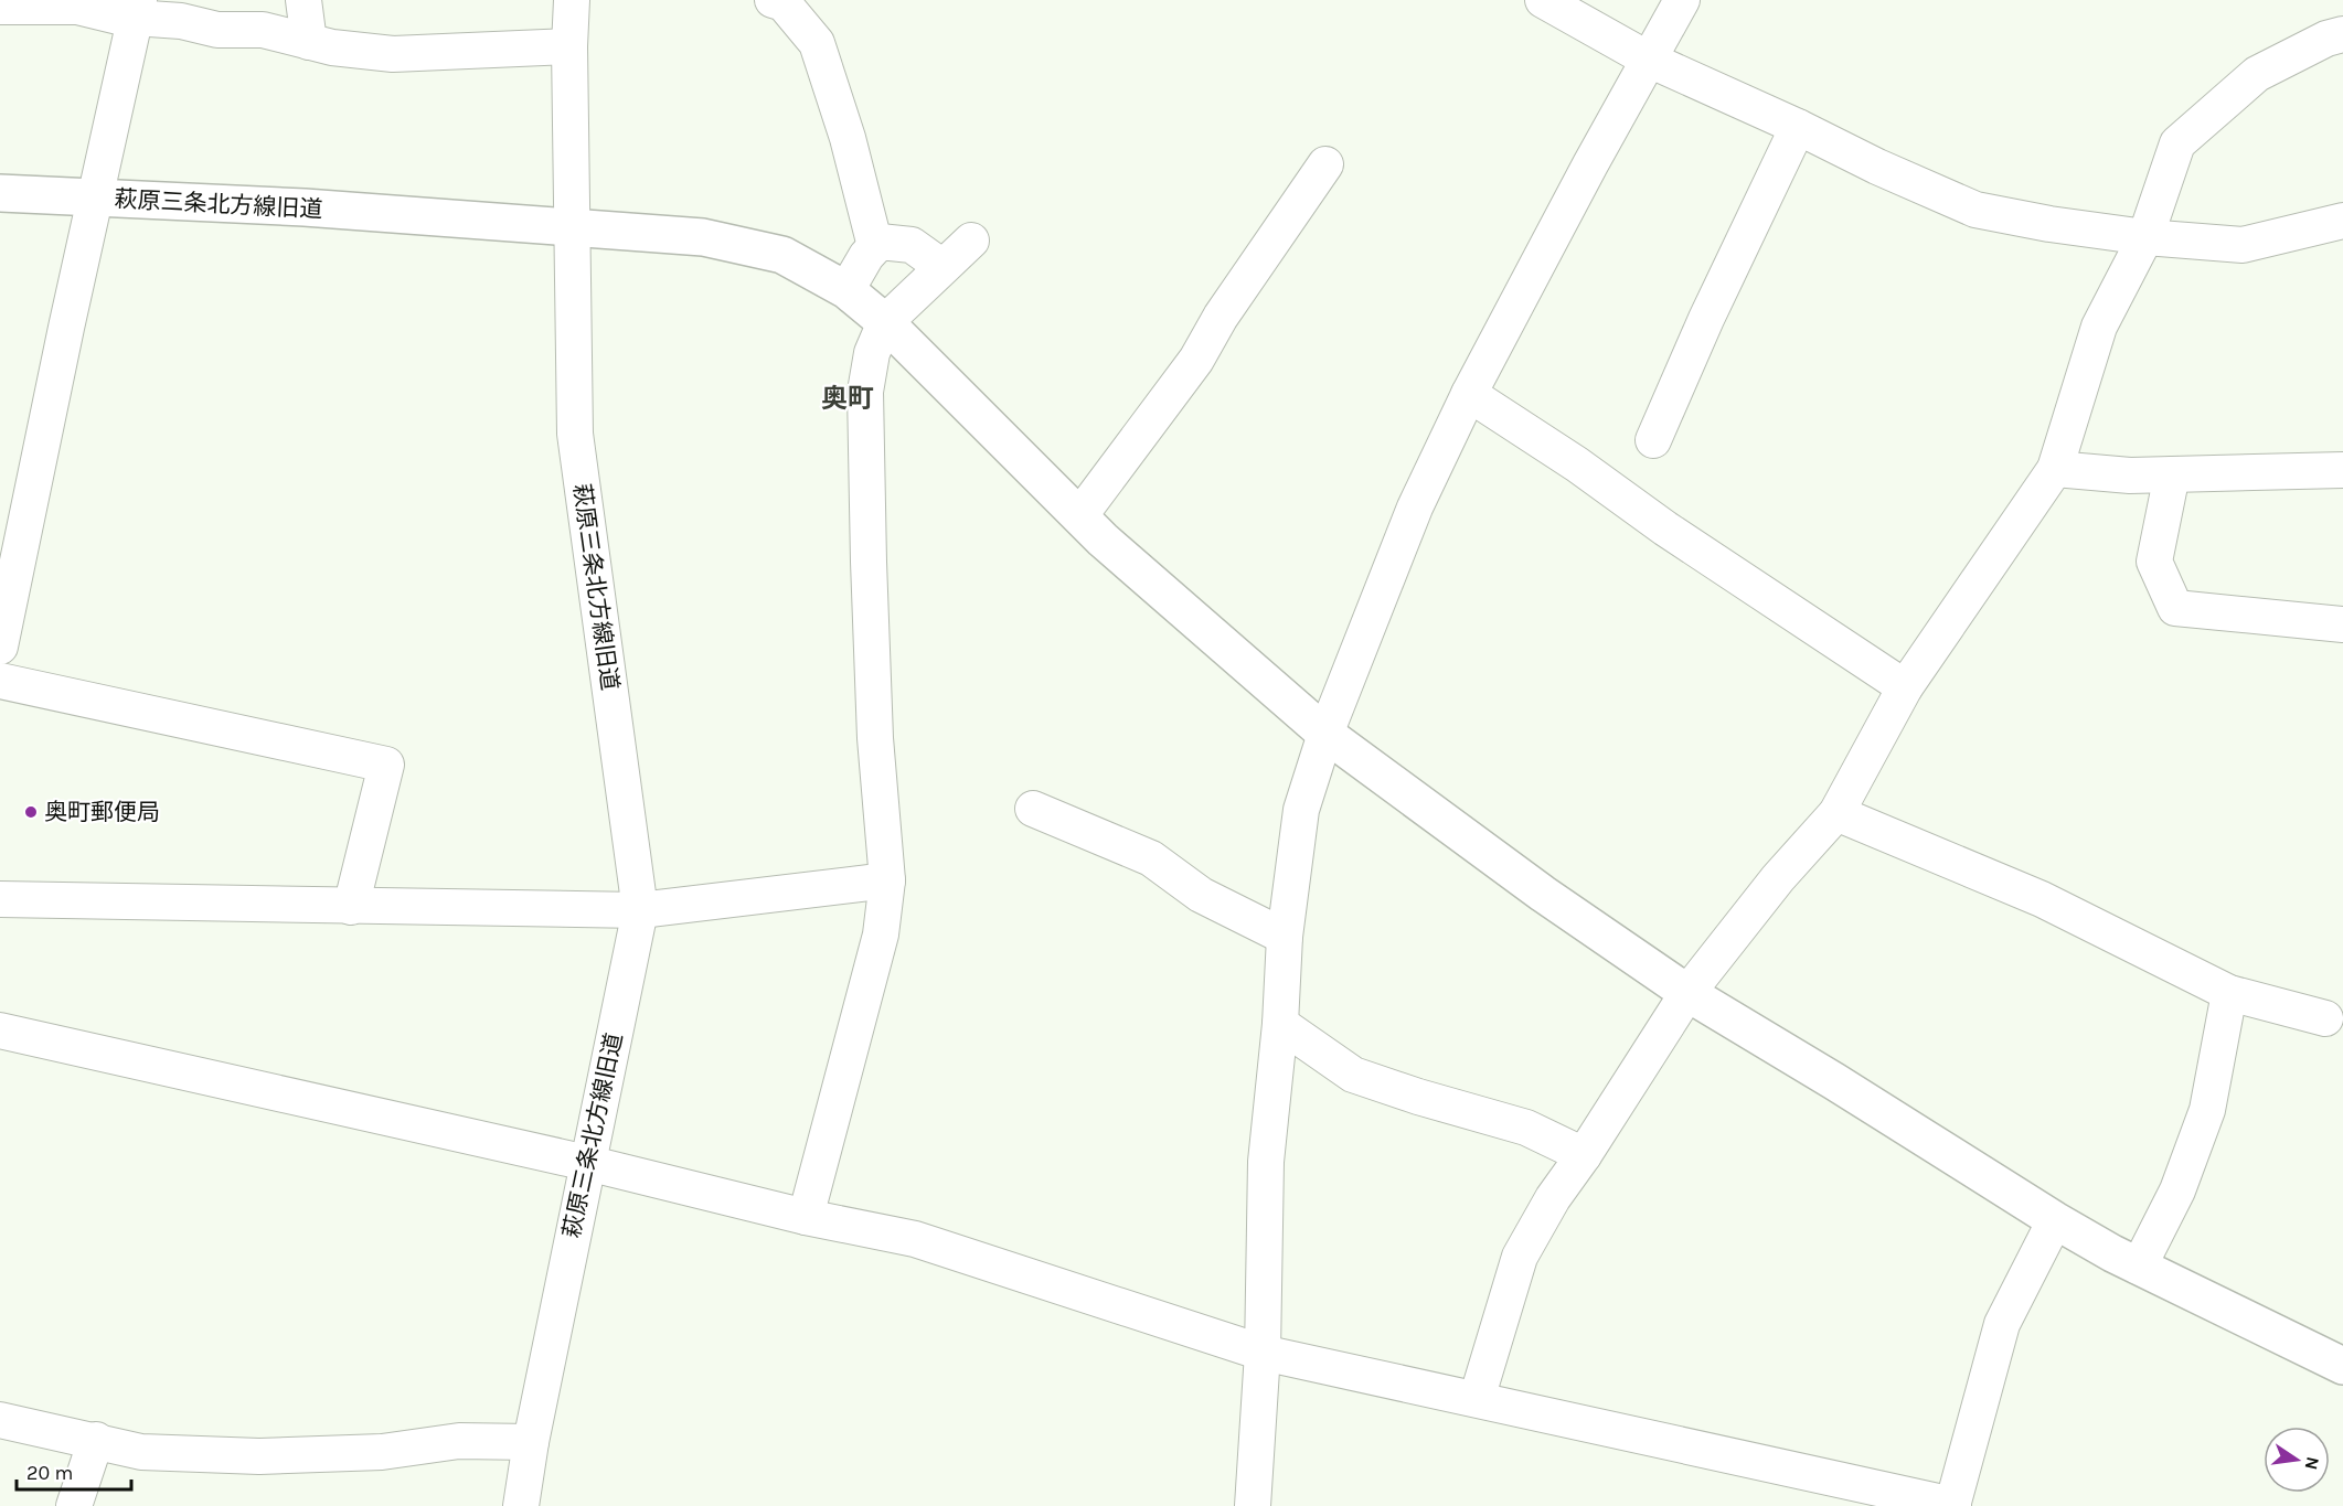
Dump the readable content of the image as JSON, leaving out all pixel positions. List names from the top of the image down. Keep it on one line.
{"streets":{"street":["萩原三条北方線旧道"]},"districts":["奥町"],"places":["奥町郵便局"],"scale_bar":"20 m","north":"right"}
